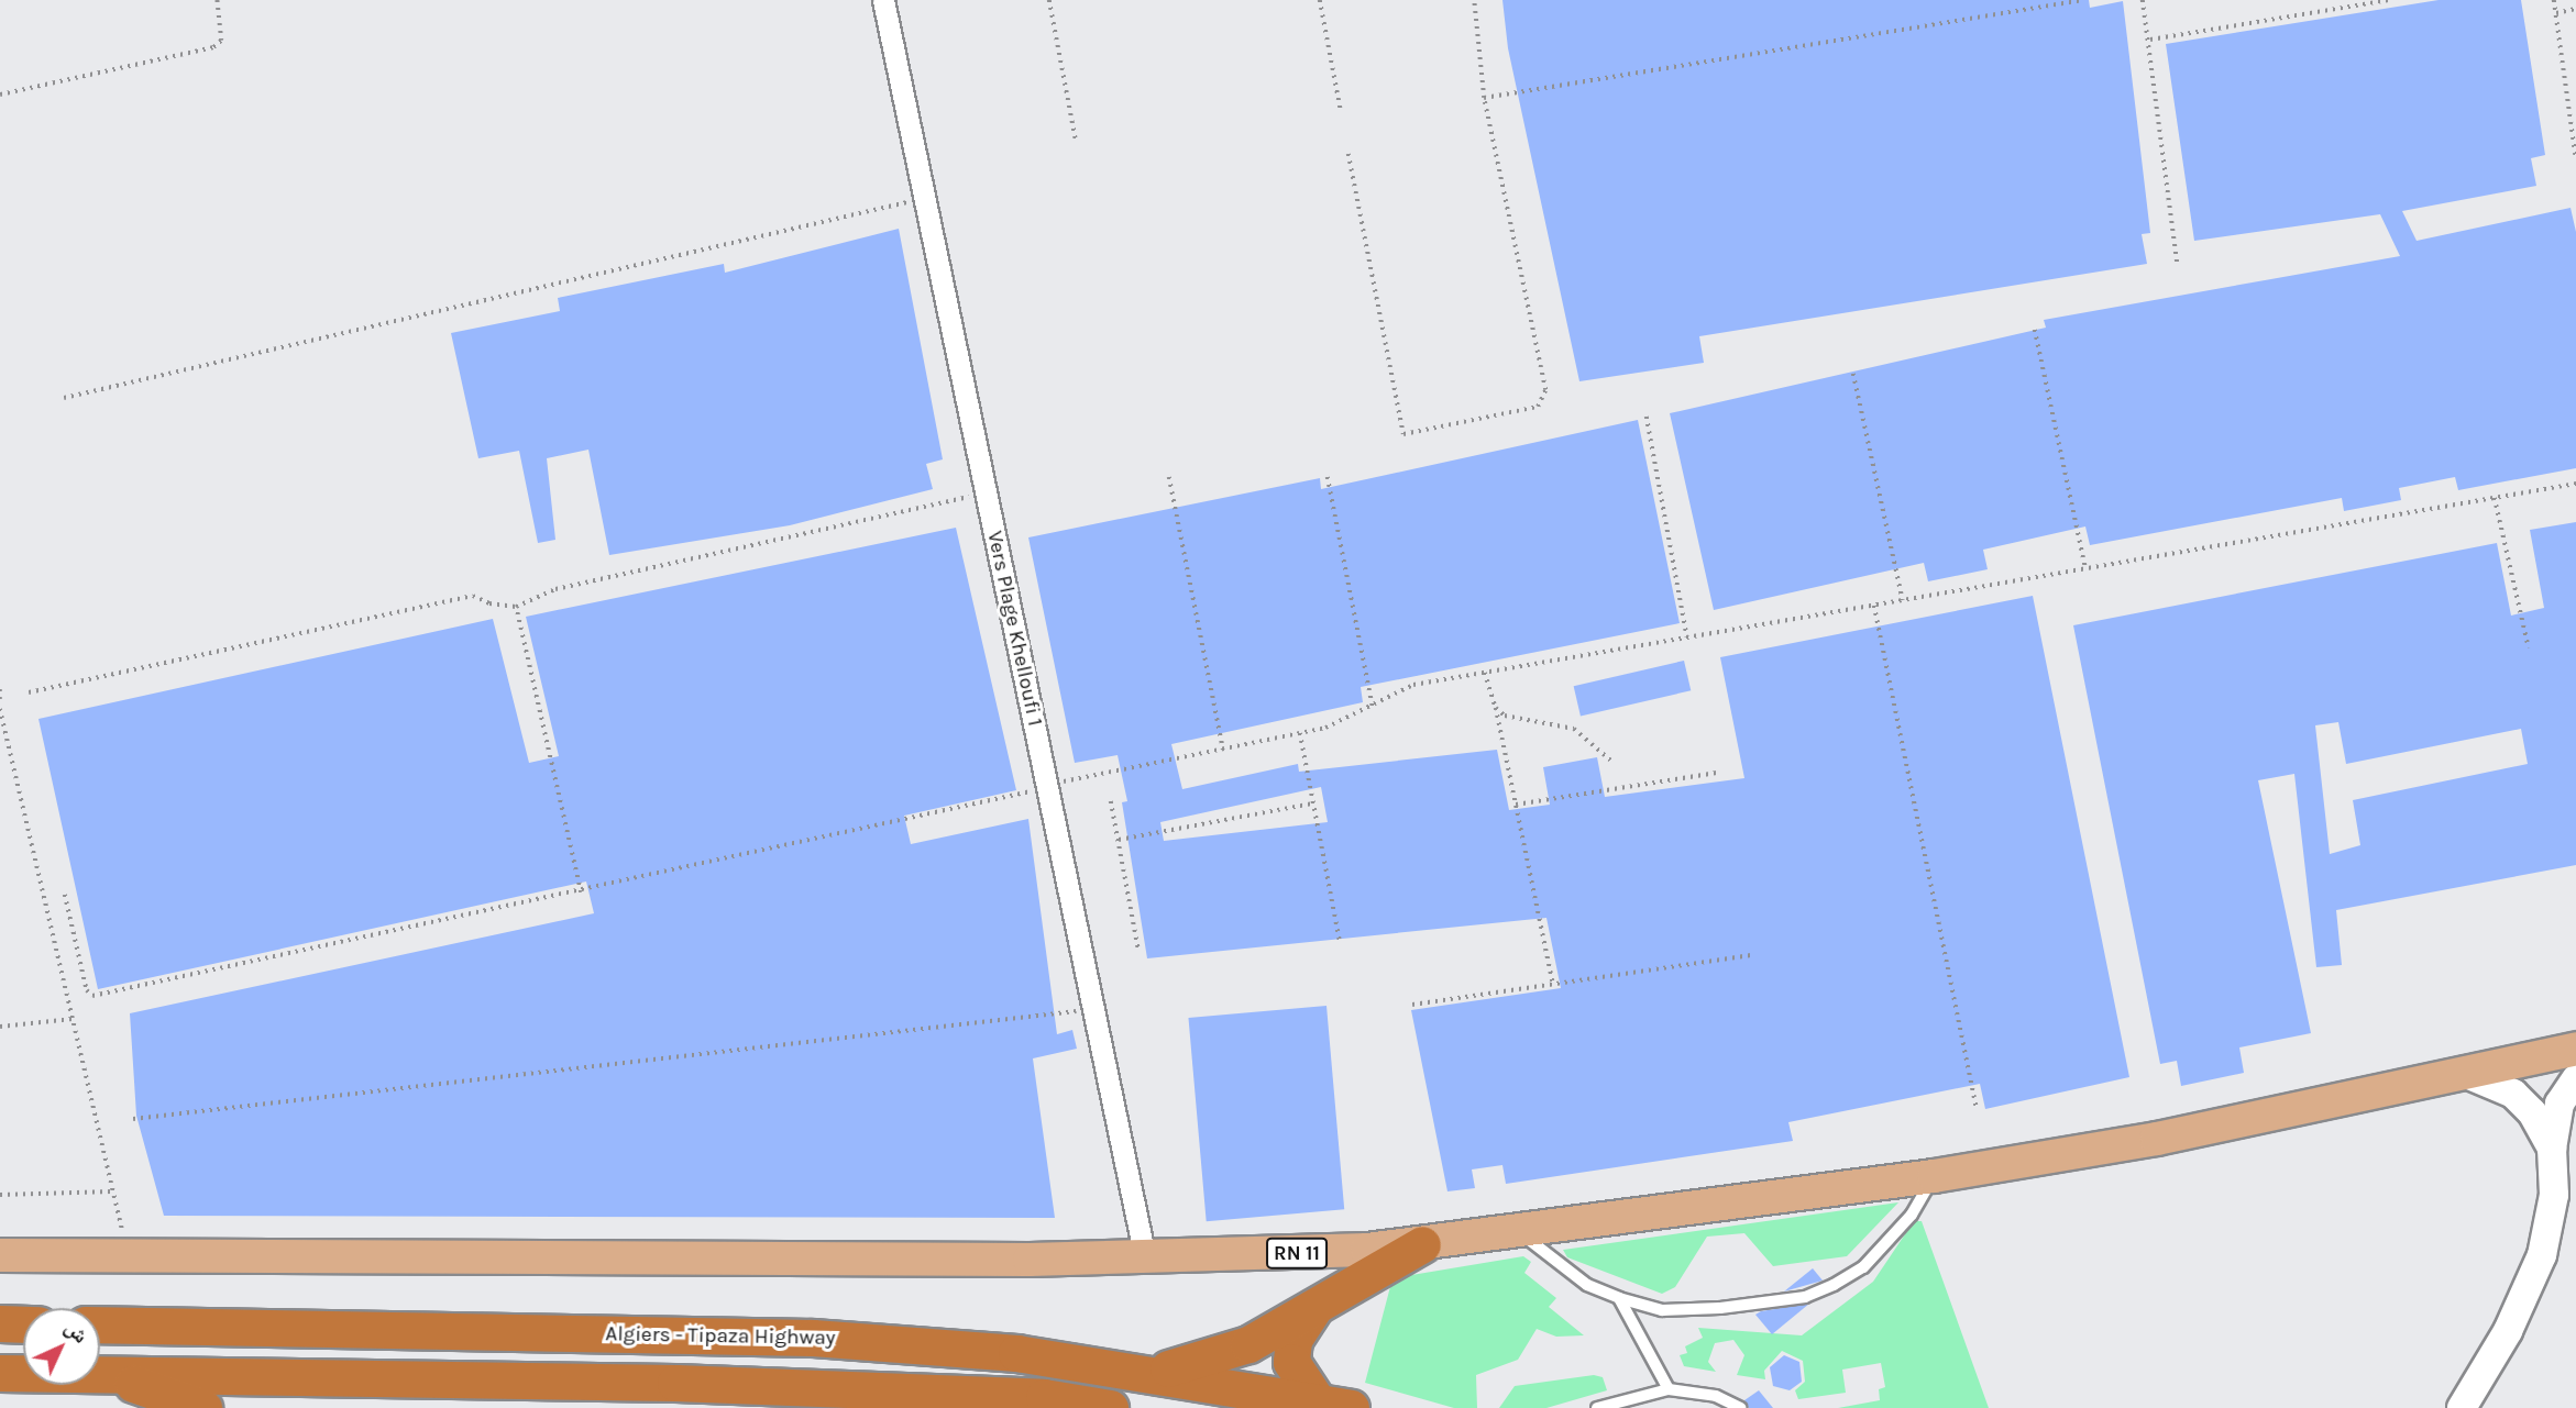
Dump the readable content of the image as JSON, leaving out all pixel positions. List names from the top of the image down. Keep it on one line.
{"streets":{"highway":["Algiers - Tipaza Highway"],"main road":["RN 11"],"street":["Vers Plage Khelloufi 1"]},"crossings":[["Vers Plage Khelloufi 1","RN 11"]],"north":"top right"}
